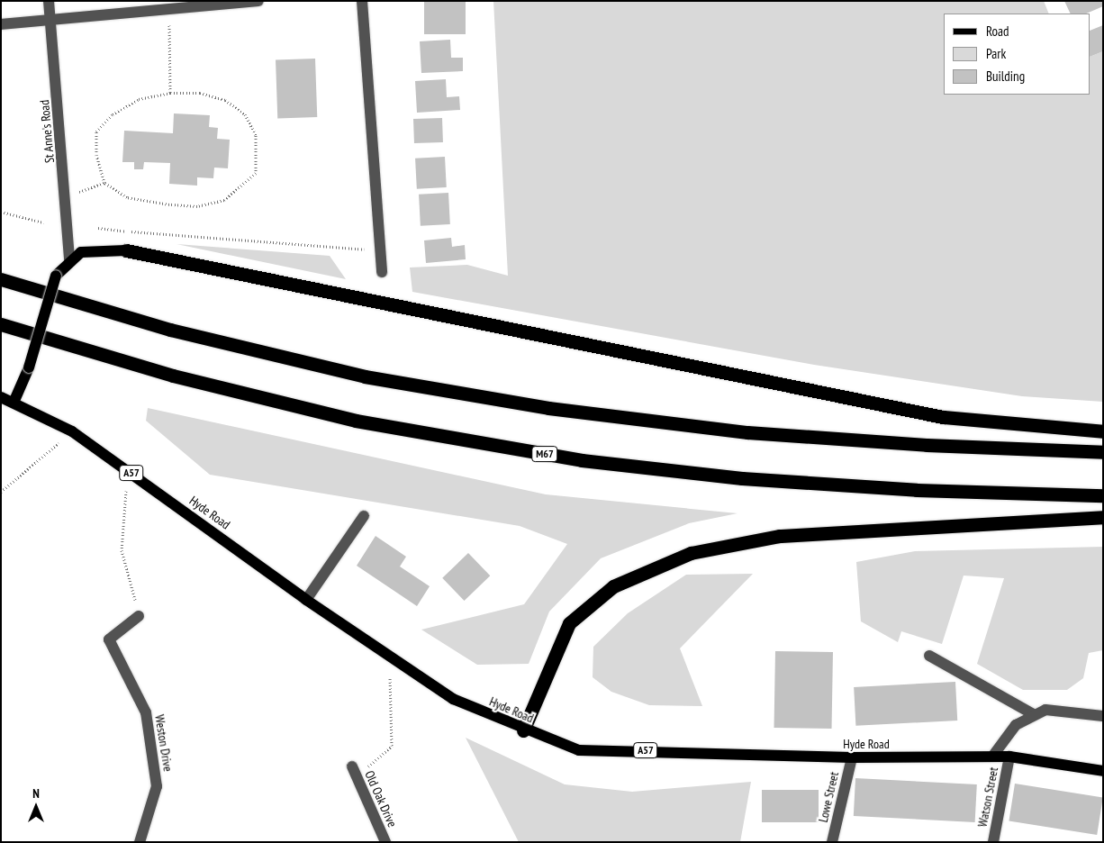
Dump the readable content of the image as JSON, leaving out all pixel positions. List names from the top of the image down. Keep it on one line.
{"streets":{"highway":["M67"],"main road":["A57","Hyde Road"],"street":["St Anne's Road","Weston Drive","Lowe Street","Watson Street","Old Oak Drive"]},"crossings":[["Hyde Road","Lowe Street"],["Hyde Road","Watson Street"]],"legend":["Road","Park","Building"],"north":"top"}
